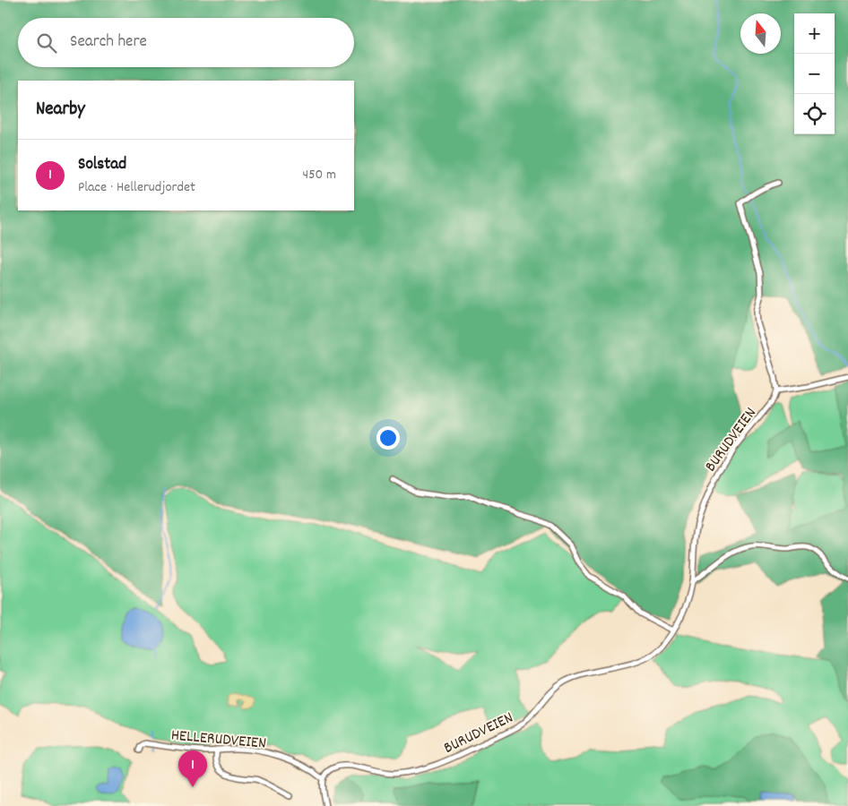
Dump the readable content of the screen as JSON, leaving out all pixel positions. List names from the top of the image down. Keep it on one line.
{"streets":{"street":["BURUDVEIEN","HELLERUDVEIEN"]},"crossings":[["BURUDVEIEN","HELLERUDVEIEN"]],"north":"top","page":{"map_buttons":["+","−"],"search":"Search here","heading":"Nearby","list":[{"mark":"1","name":"Solstad","note":"Place · Hellerudjordet","value":"450 m"}],"pins":"1"}}
